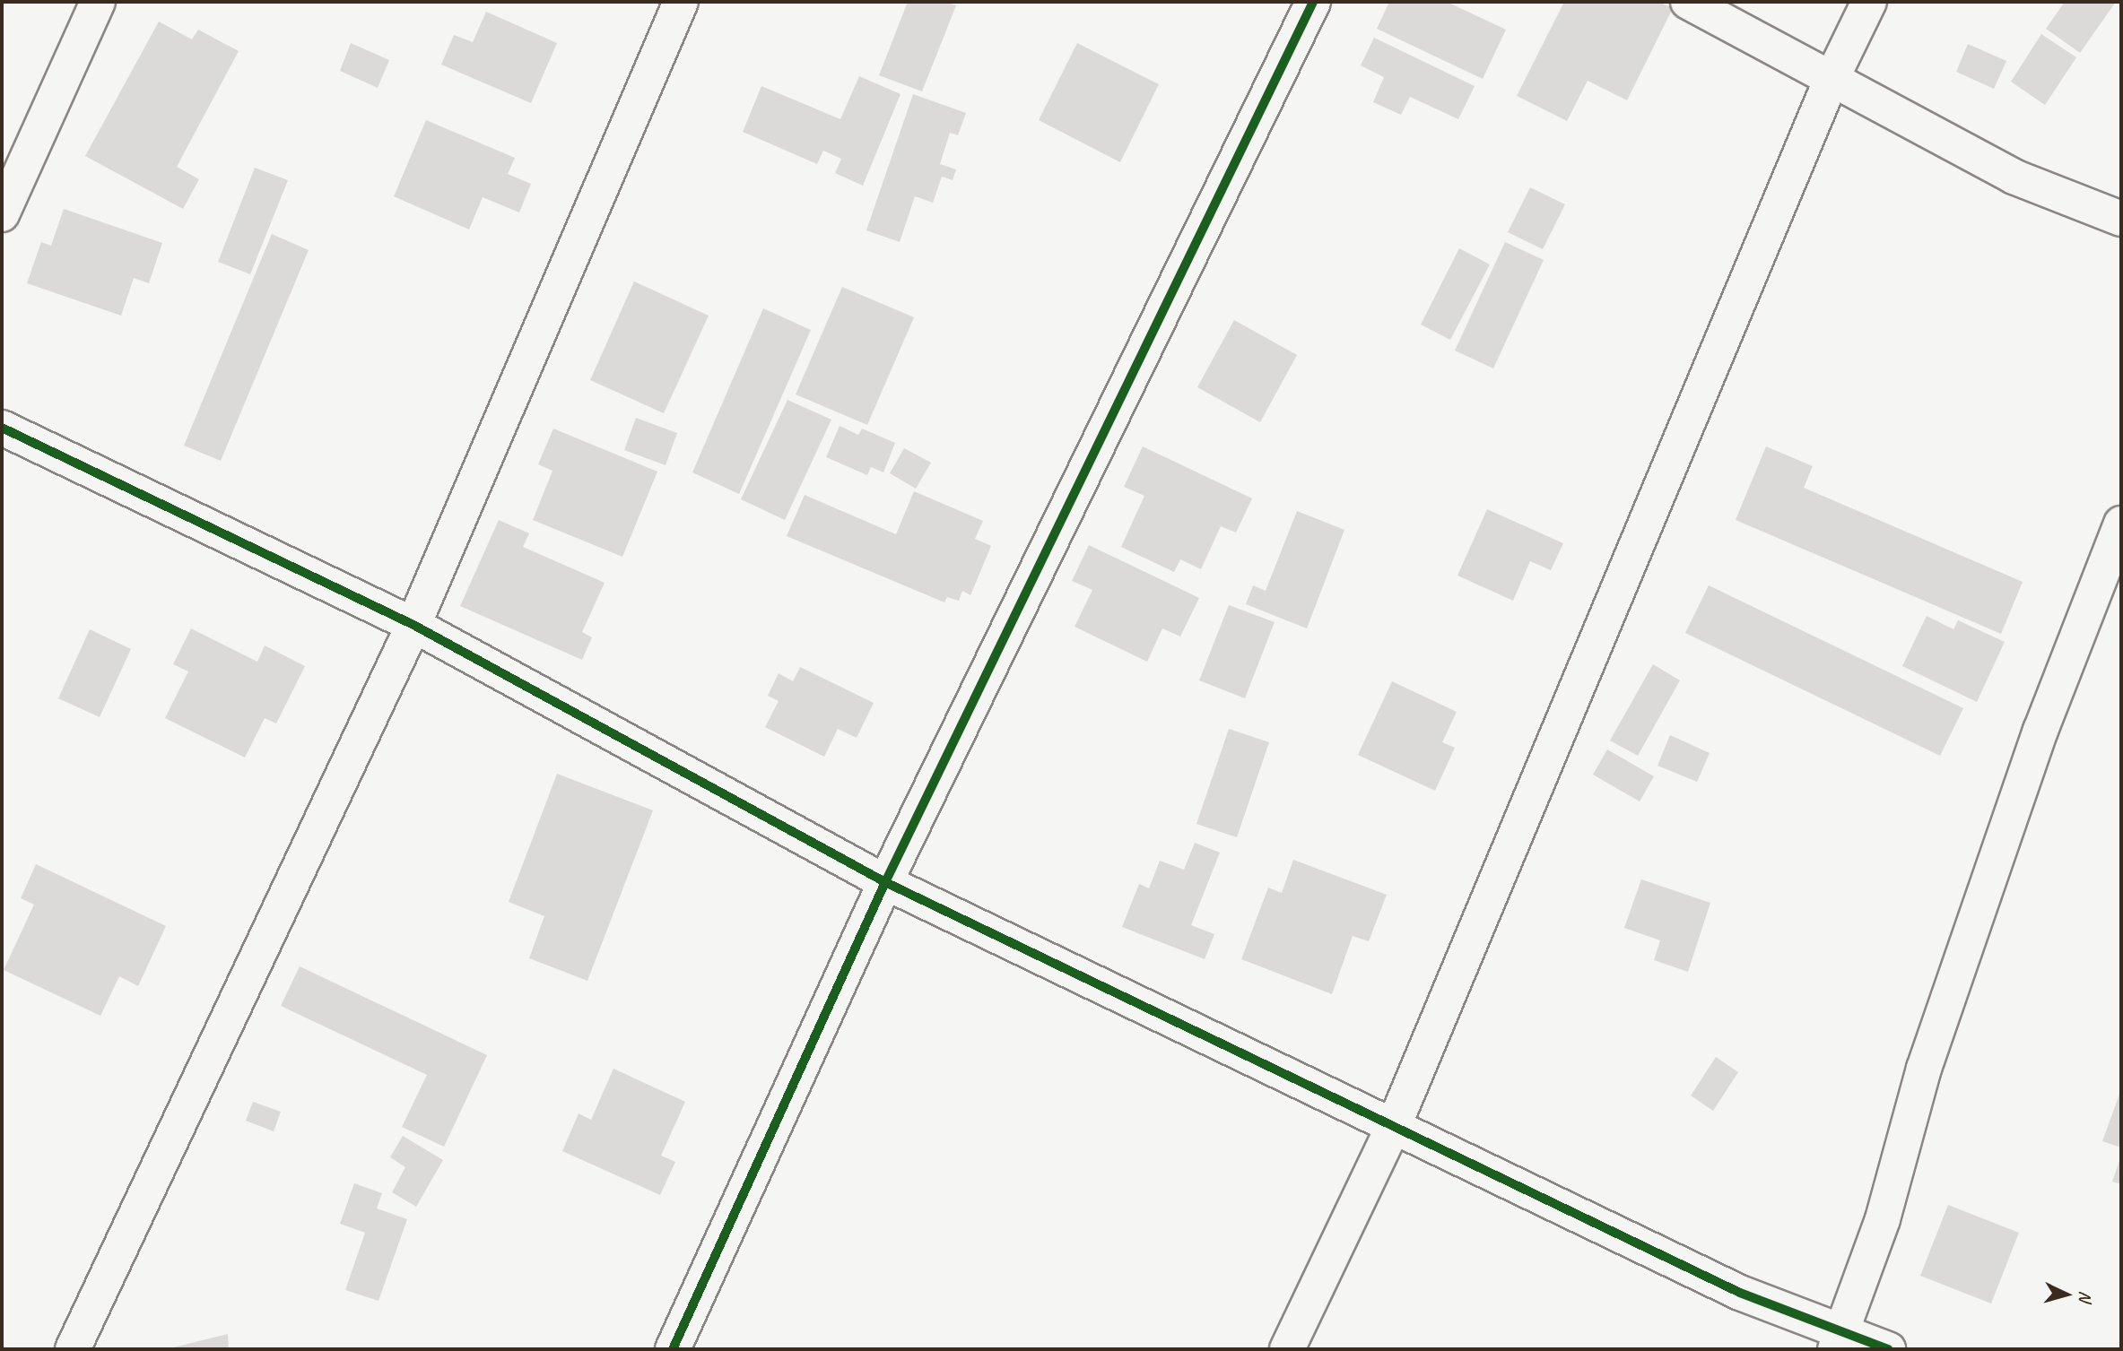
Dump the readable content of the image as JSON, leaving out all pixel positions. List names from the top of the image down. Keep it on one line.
{"north":"right"}
